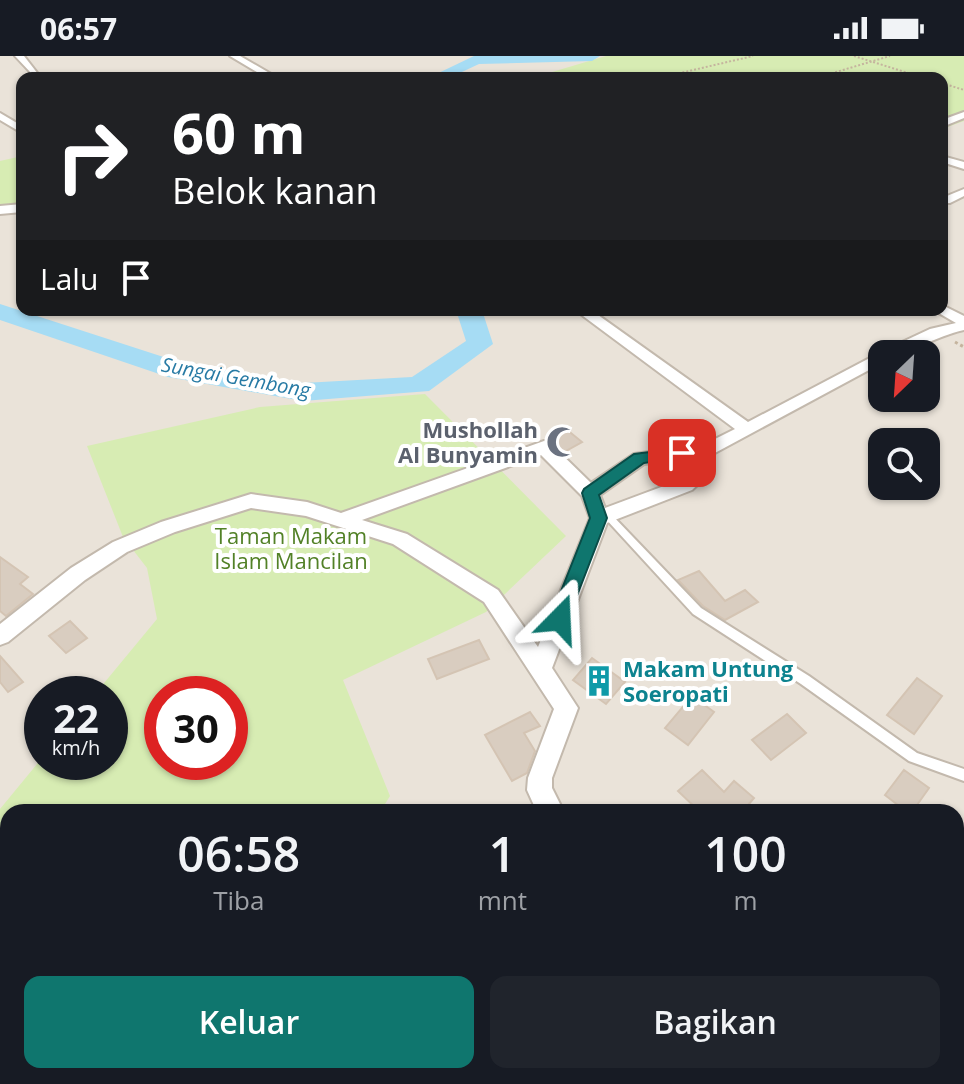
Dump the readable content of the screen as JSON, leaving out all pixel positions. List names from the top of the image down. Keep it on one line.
{"water":["Sungai Gembong"],"parks":["Taman Makam Islam Mancilan"],"places":{"mosque":["Mushollah Al Bunyamin"],"building":["Makam Untung Soeropati"]},"north":"bottom left","page":{"status":"06:57","turn":["60 m","Belok kanan"],"then":"Lalu","speed":"22 km/h","limit":"30","eta":["06:58","Tiba","1","mnt","100","m"],"buttons":["Keluar","Bagikan"]}}
